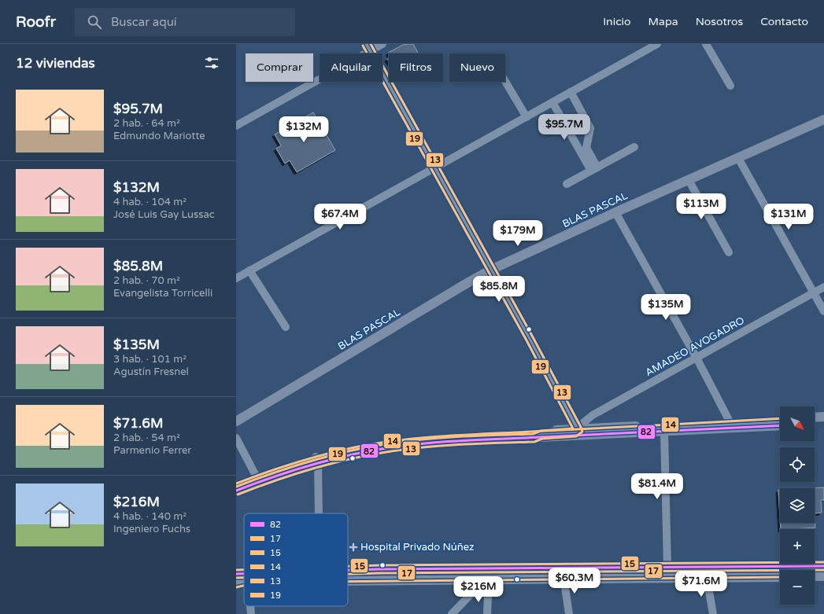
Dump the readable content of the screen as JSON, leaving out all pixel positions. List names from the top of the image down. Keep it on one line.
{"streets":{"main road":["BLAS PASCAL"],"street":["AMADEO AVOGADRO"]},"places":{"health":["Hospital Privado Núñez"]},"lines":["transit line 13","transit line 19","transit line 14","transit line 82","transit line 15","transit line 17"],"legend":["82","17","15","14","13","19"],"north":"bottom right","page":{"header":"Roofr","search":"Buscar aquí","nav":["Inicio","Mapa","Nosotros","Contacto"],"heading":"12 viviendas","chip":["Comprar","Alquilar","Filtros","Nuevo"],"list":[{"name":"$95.7M","note":"2 hab. · 64 m² · Edmundo Mariotte"},{"name":"$132M","note":"4 hab. · 104 m² · José Luis Gay Lussac"},{"name":"$85.8M","note":"2 hab. · 70 m² · Evangelista Torricelli"},{"name":"$135M","note":"3 hab. · 101 m² · Agustín Fresnel"},{"name":"$71.6M","note":"2 hab. · 54 m² · Parmenio Ferrer"},{"name":"$216M","note":"4 hab. · 140 m² · Ingeniero Fuchs"}],"price":["$95.7M","$132M","$113M","$67.4M","$131M","$179M","$85.8M","$135M","$81.4M","$60.3M","$71.6M","$216M"],"map_buttons":["+","−"]}}
